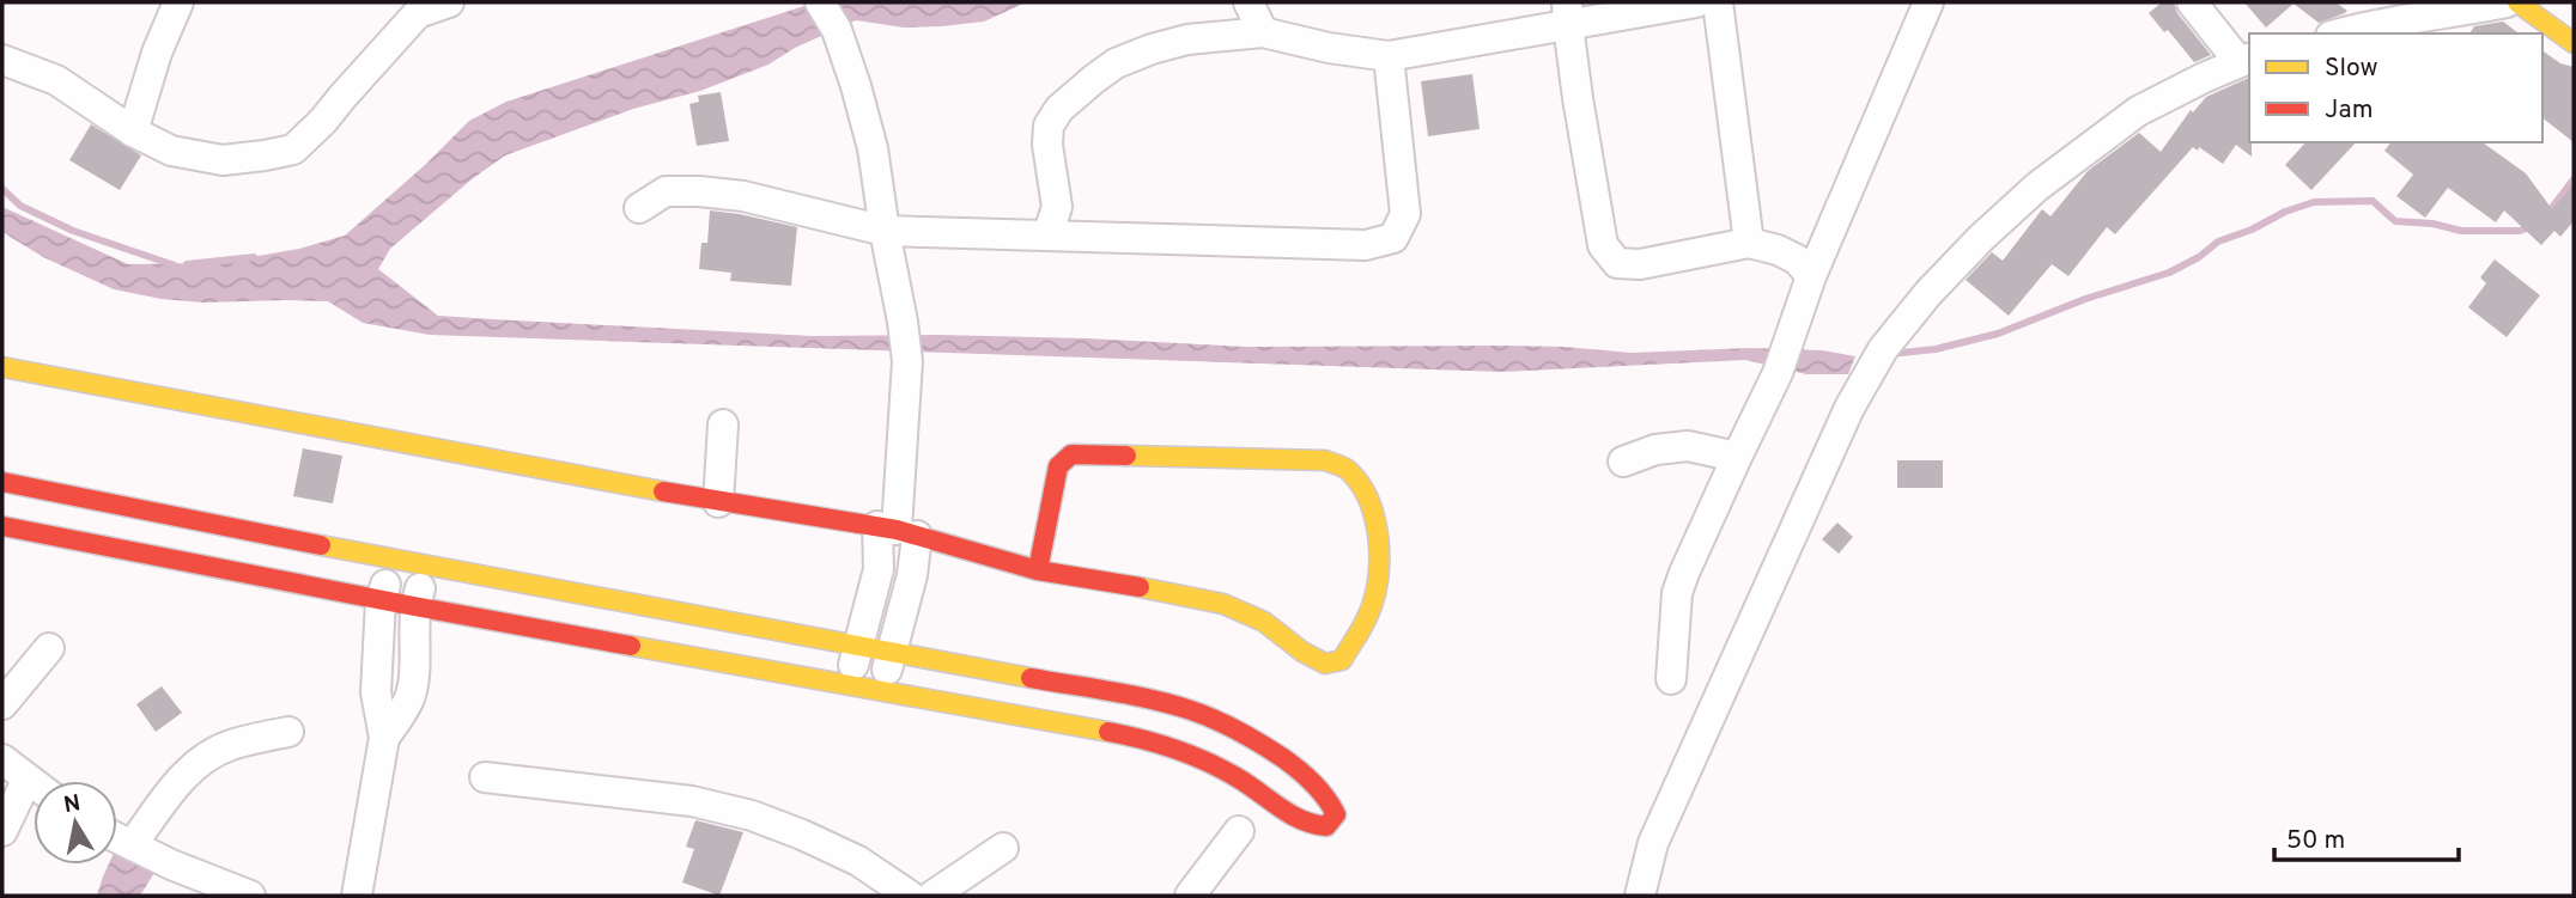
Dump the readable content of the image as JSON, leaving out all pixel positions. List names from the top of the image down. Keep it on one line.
{"legend":["Slow","Jam"],"scale_bar":"50 m","north":"top"}
